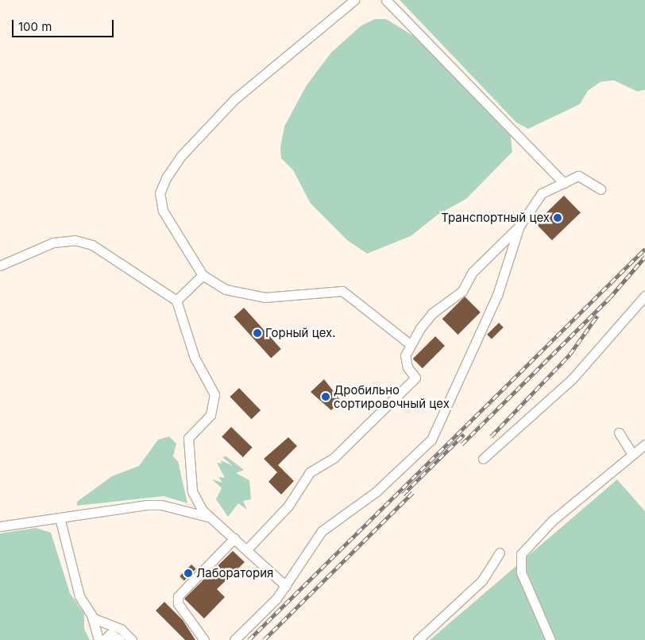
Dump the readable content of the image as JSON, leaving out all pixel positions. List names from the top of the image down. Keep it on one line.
{"places":["Транспортный цех","Горный цех.","Дробильно сортировочный цех","Лаборатория"],"scale_bar":"100 m"}
